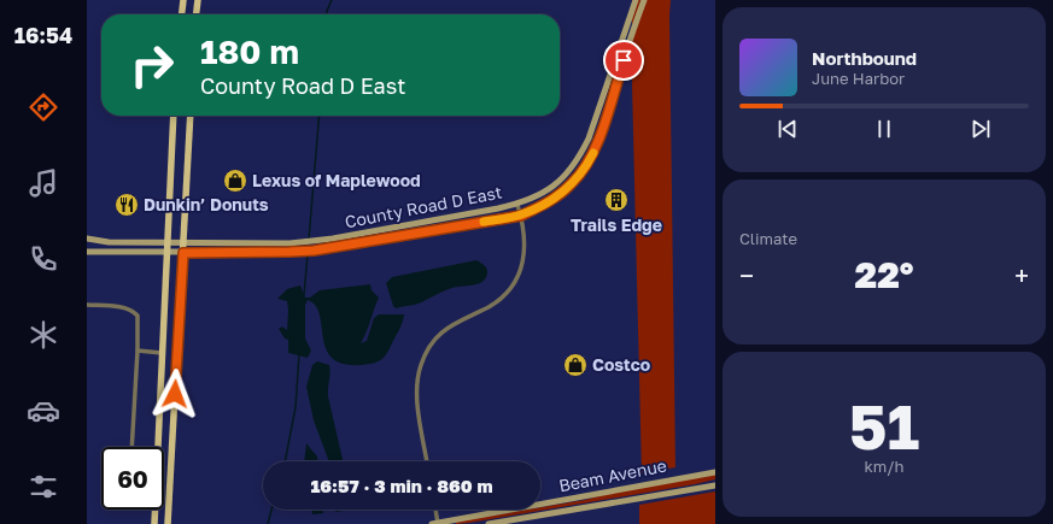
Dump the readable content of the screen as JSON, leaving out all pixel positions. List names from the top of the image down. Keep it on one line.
{"streets":{"street":["County Road D East","Beam Avenue"]},"places":{"shop":["Lexus of Maplewood","Costco"],"building":["Trails Edge"],"restaurant":["Dunkin’ Donuts"]},"page":{"tabs":"16:54","turn":["180 m","County Road D East"],"song":["Northbound","June Harbor"],"tile":["Climate",["51","km/h"]],"heat":["−","22°","+"],"limit":"60","trip":"16:57 · 3 min · 860 m"}}
